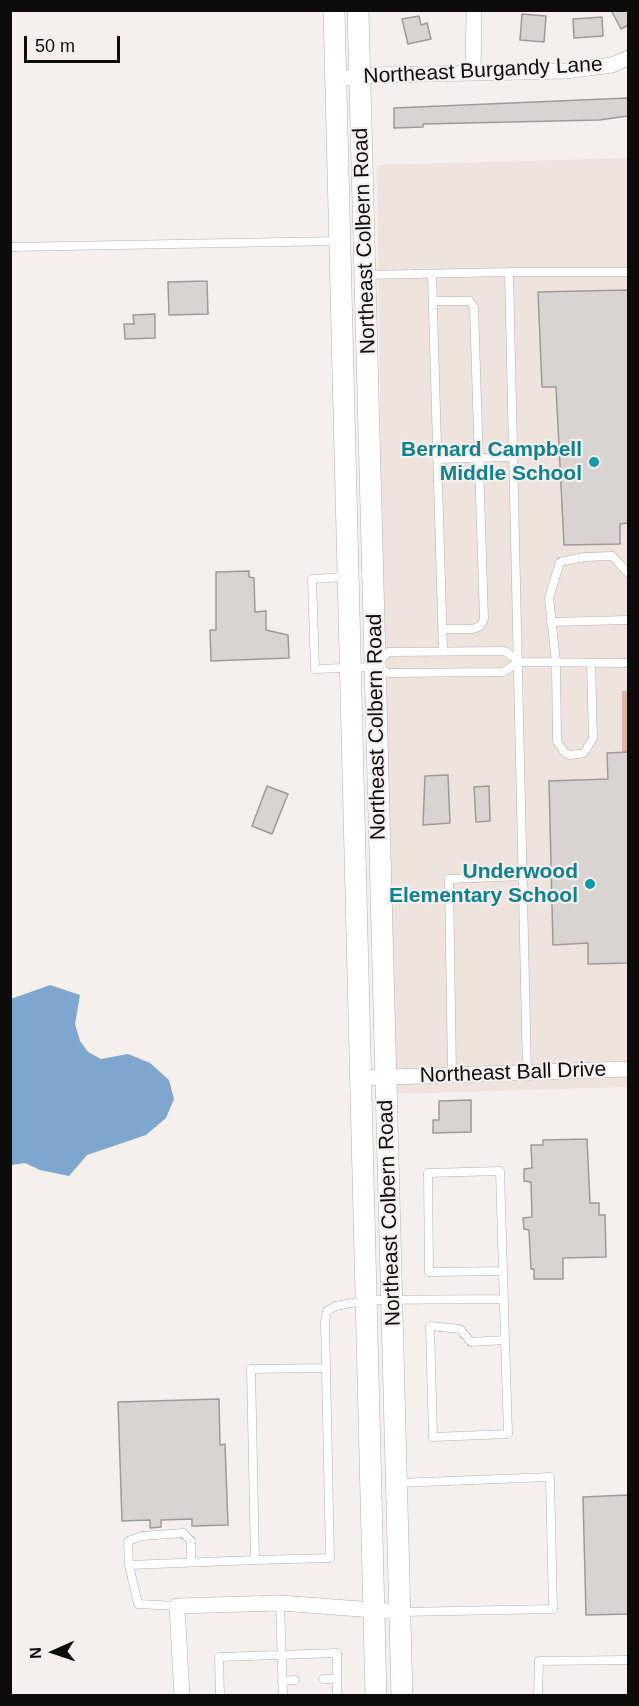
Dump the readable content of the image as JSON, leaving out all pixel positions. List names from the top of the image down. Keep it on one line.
{"streets":{"main road":["Northeast Colbern Road"],"street":["Northeast Burgandy Lane","Northeast Ball Drive"]},"crossings":[["Northeast Burgandy Lane","Northeast Colbern Road"],["Northeast Colbern Road","Northeast Ball Drive"]],"places":["Bernard Campbell Middle School","Underwood Elementary School"],"scale_bar":"50 m","north":"left"}
